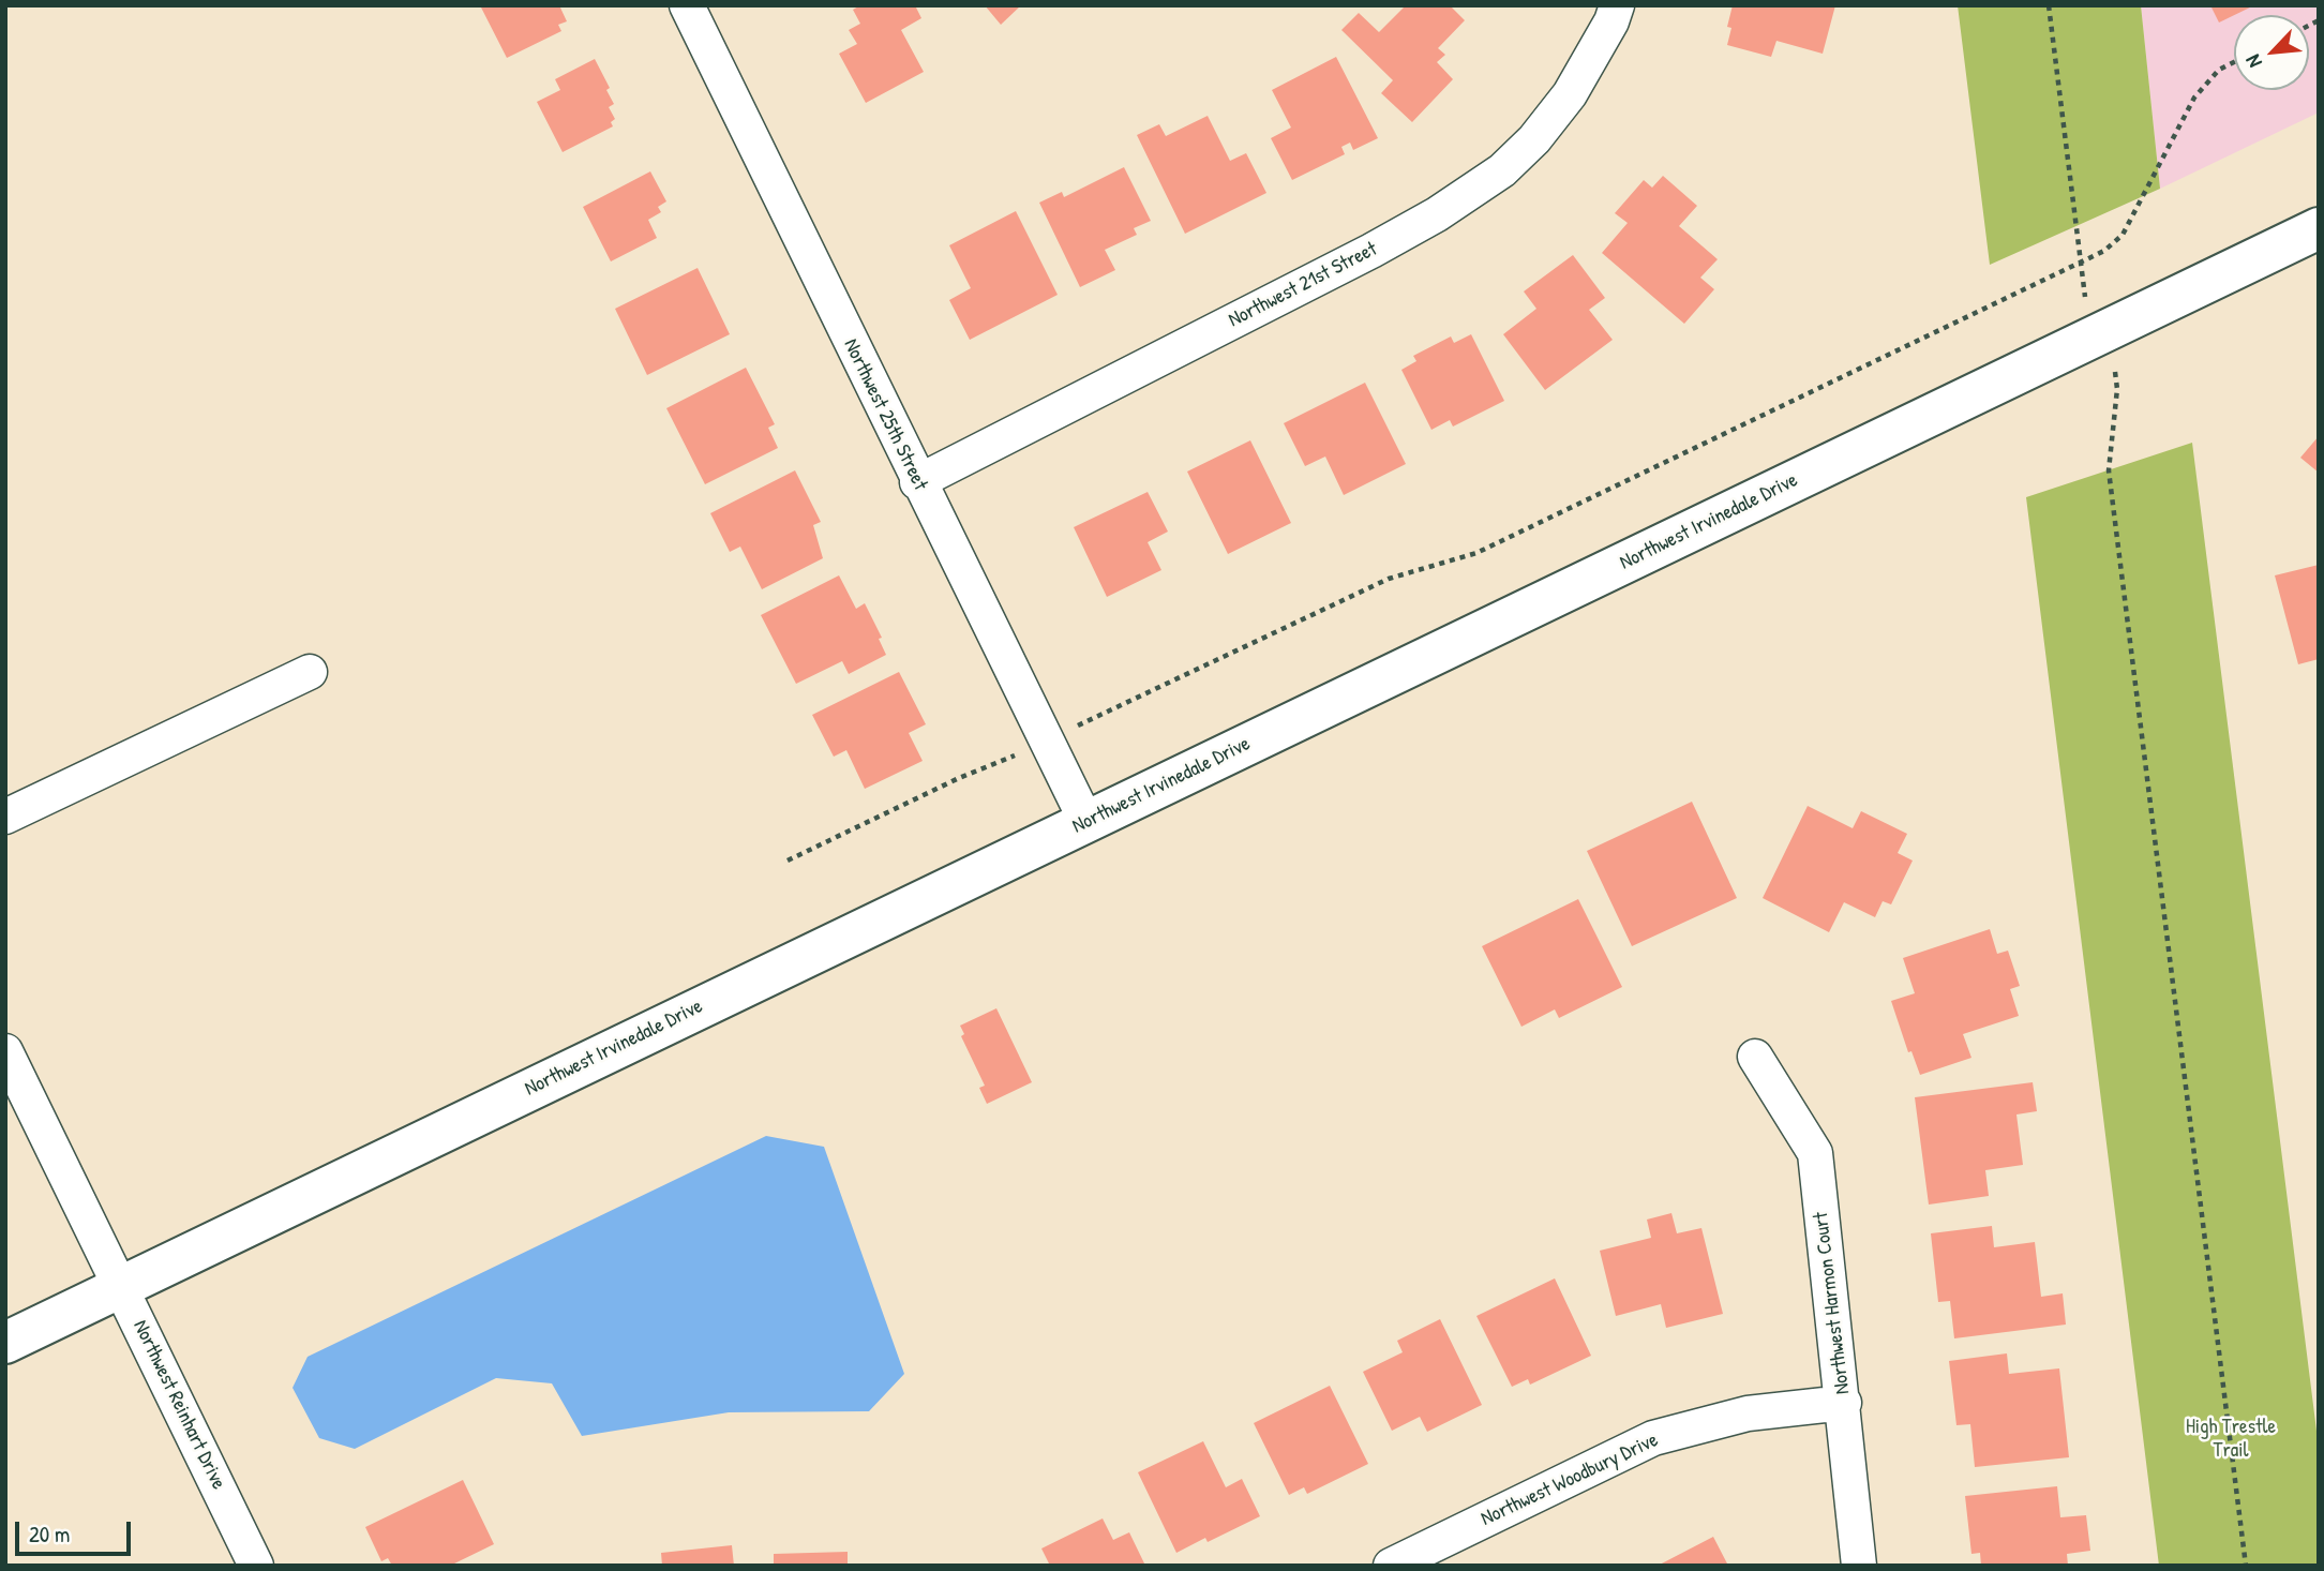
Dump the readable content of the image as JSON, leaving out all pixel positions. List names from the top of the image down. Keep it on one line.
{"streets":{"main road":["Northwest Irvinedale Drive"],"street":["Northwest 21st Street","Northwest 25th Street","Northwest Harmon Court","Northwest Reinhart Drive","Northwest Woodbury Drive"]},"crossings":[["Northwest 21st Street","Northwest 25th Street"],["Northwest 25th Street","Northwest Irvinedale Drive"],["Northwest Irvinedale Drive","Northwest Reinhart Drive"],["Northwest Harmon Court","Northwest Woodbury Drive"]],"parks":["High Trestle Trail"],"scale_bar":"20 m","north":"bottom left"}
